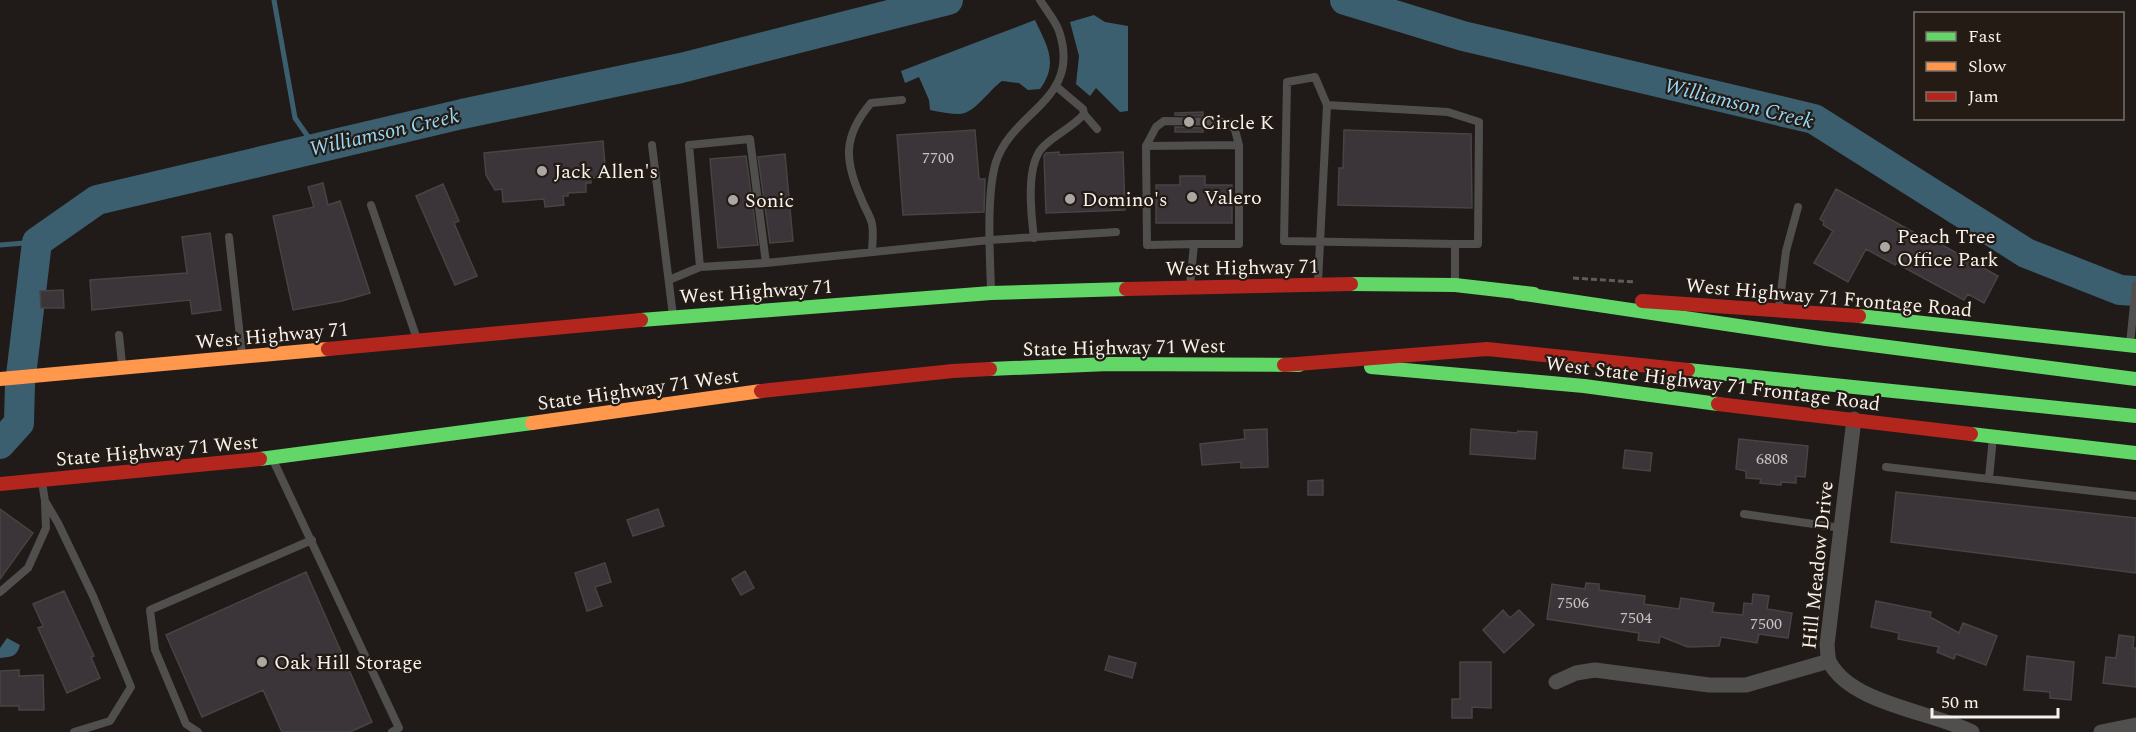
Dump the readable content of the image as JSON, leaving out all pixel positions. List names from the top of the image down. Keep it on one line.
{"streets":{"main road":["West Highway 71","West Highway 71 Frontage Road","State Highway 71 West","West State Highway 71 Frontage Road"],"street":["Hill Meadow Drive"]},"crossings":[["West Highway 71","West Highway 71 Frontage Road"],["State Highway 71 West","West State Highway 71 Frontage Road"],["West State Highway 71 Frontage Road","Hill Meadow Drive"]],"water":["Williamson Creek"],"places":["Circle K","Jack Allen's","Valero","Domino's","Sonic","Peach Tree Office Park","Oak Hill Storage"],"house_numbers":["7700","6808","7506","7504","7500"],"legend":["Fast","Slow","Jam"],"scale_bar":"50 m"}
